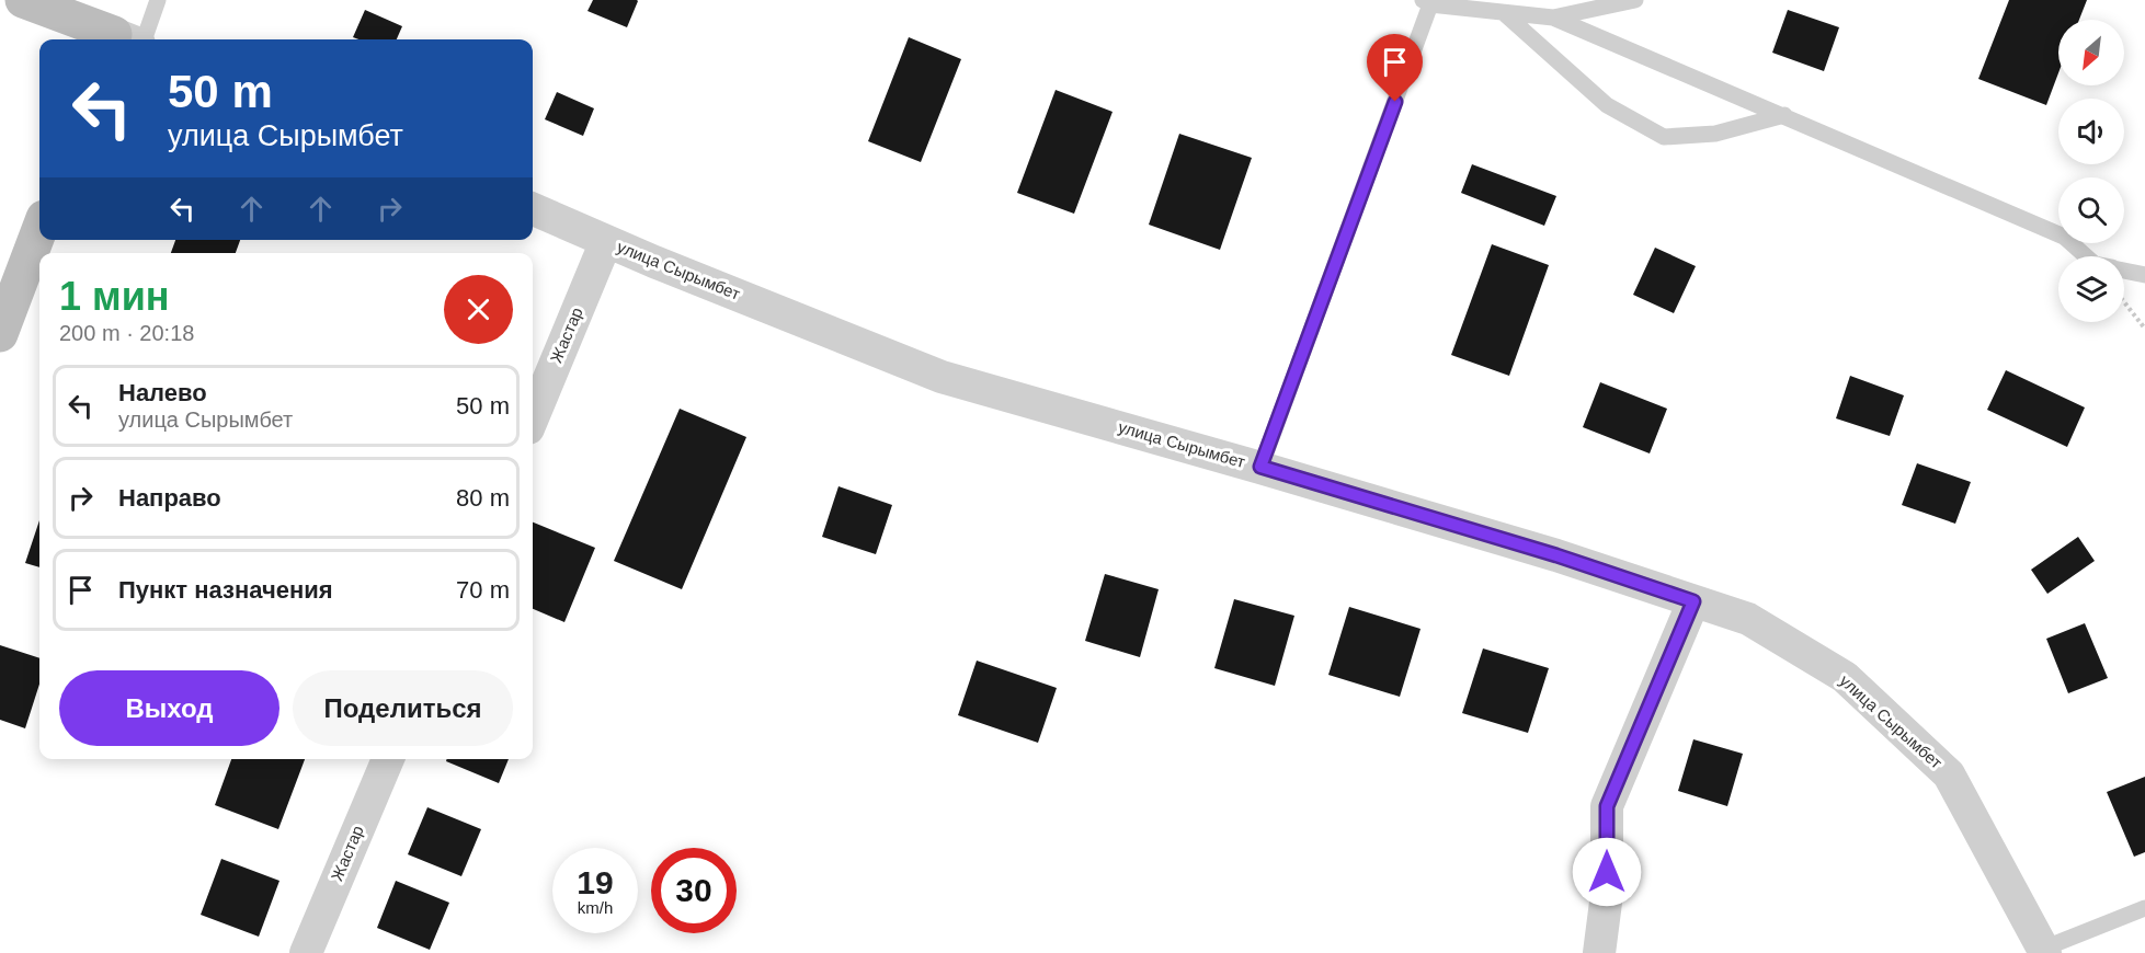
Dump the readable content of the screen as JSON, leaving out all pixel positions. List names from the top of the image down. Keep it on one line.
{"streets":{"street":["улица Сырымбет","Жастар"]},"crossings":[["улица Сырымбет","Жастар"]],"north":"bottom left","page":{"turn":["50 m","улица Сырымбет"],"heading":["1 мин","200 m · 20:18"],"list":[{"name":"Налево","note":"улица Сырымбет","value":"50 m"},{"name":"Направо","value":"80 m"},{"name":"Пункт назначения","value":"70 m"}],"buttons":["Выход","Поделиться"],"speed":"19 km/h","limit":"30"}}
